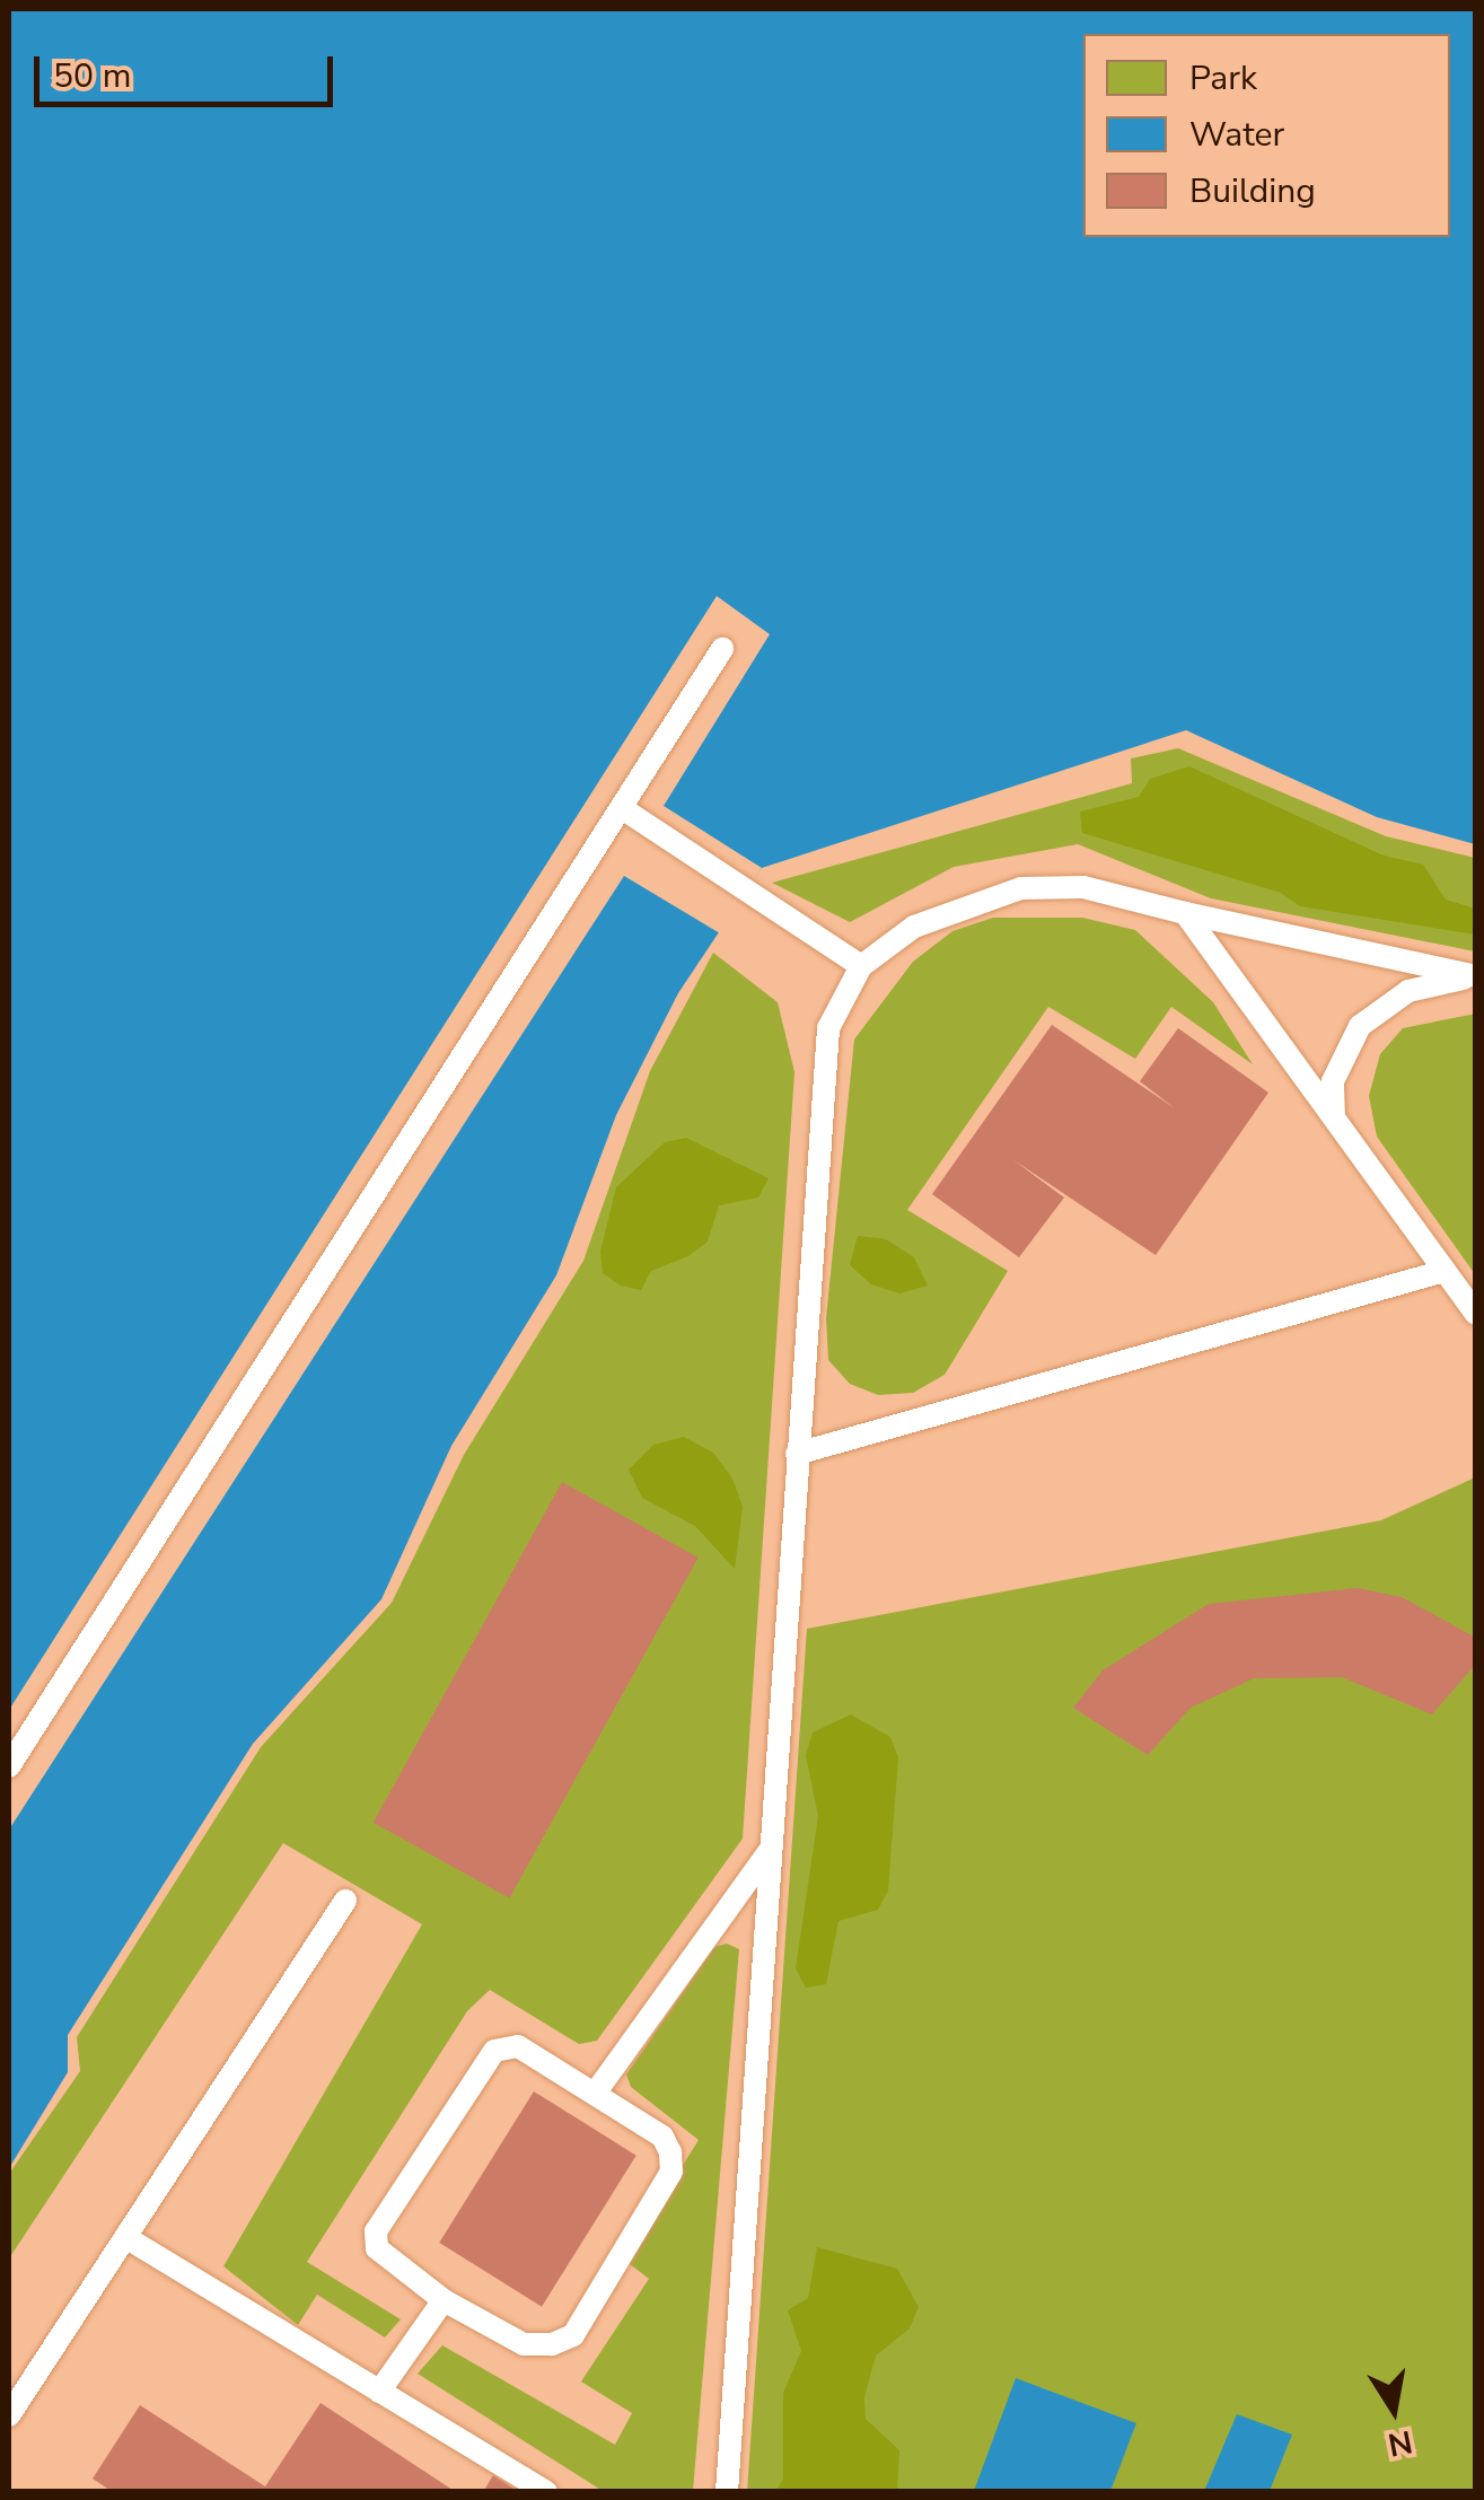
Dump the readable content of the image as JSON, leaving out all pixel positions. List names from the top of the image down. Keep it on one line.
{"legend":["Park","Water","Building"],"scale_bar":"50 m","north":"bottom"}
